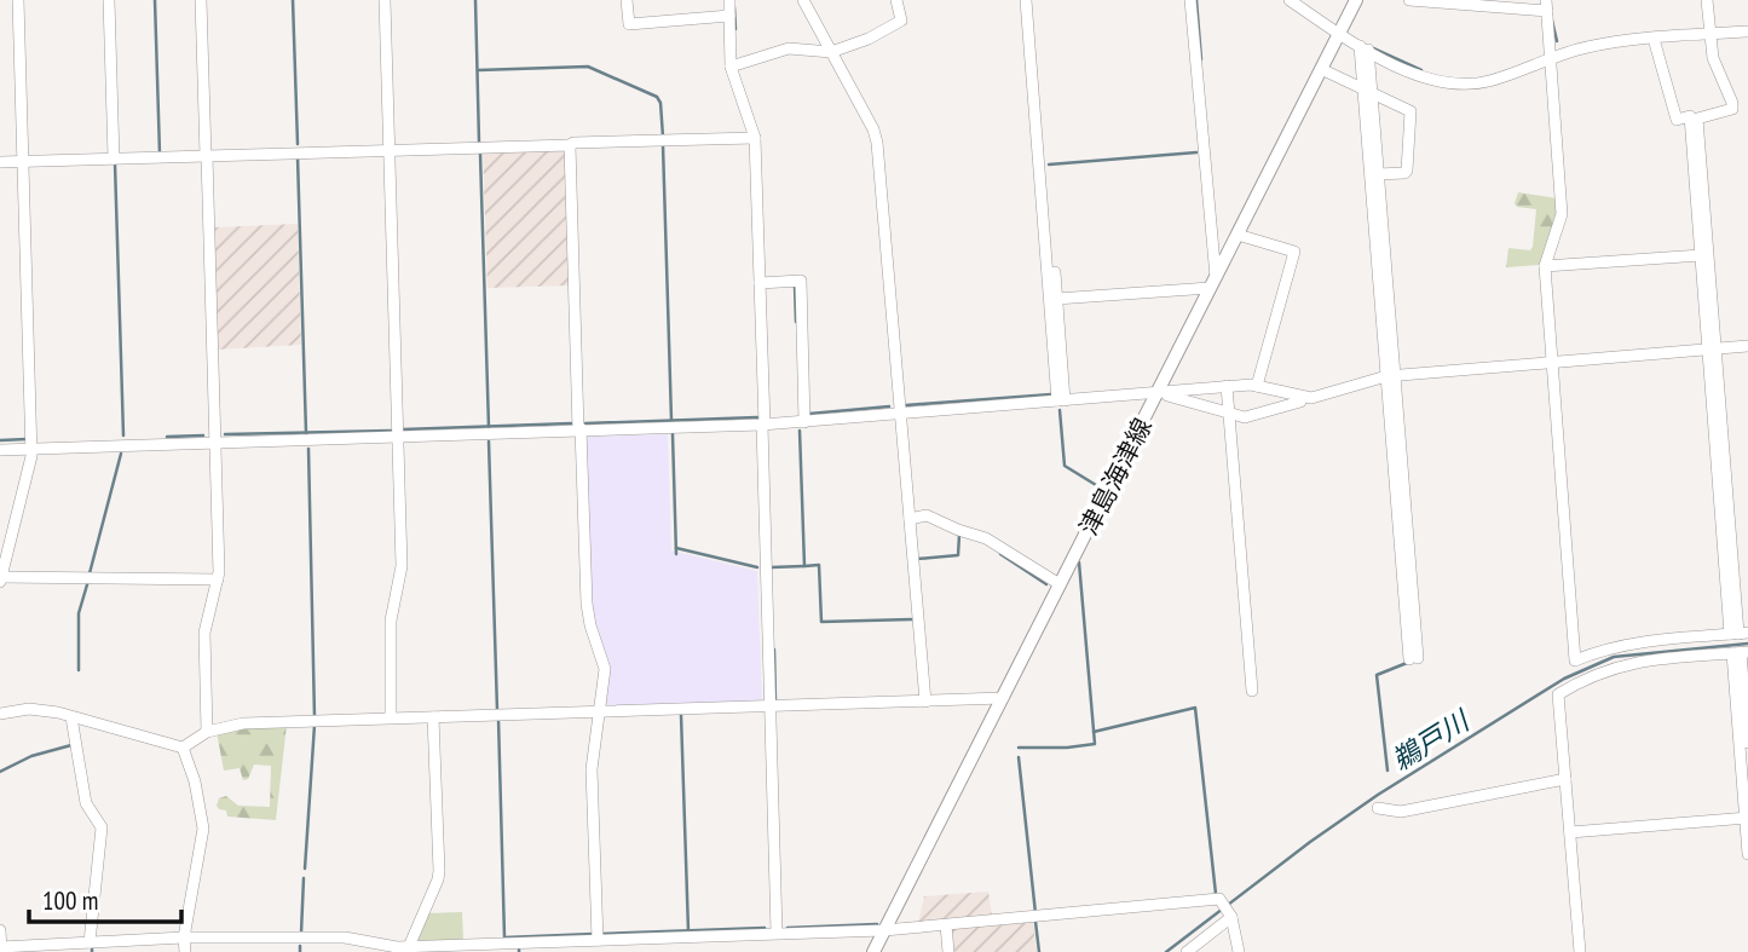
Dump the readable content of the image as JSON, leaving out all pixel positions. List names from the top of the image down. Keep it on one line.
{"streets":{"main road":["津島海津線"]},"water":["鵜戸川"],"scale_bar":"100 m"}
